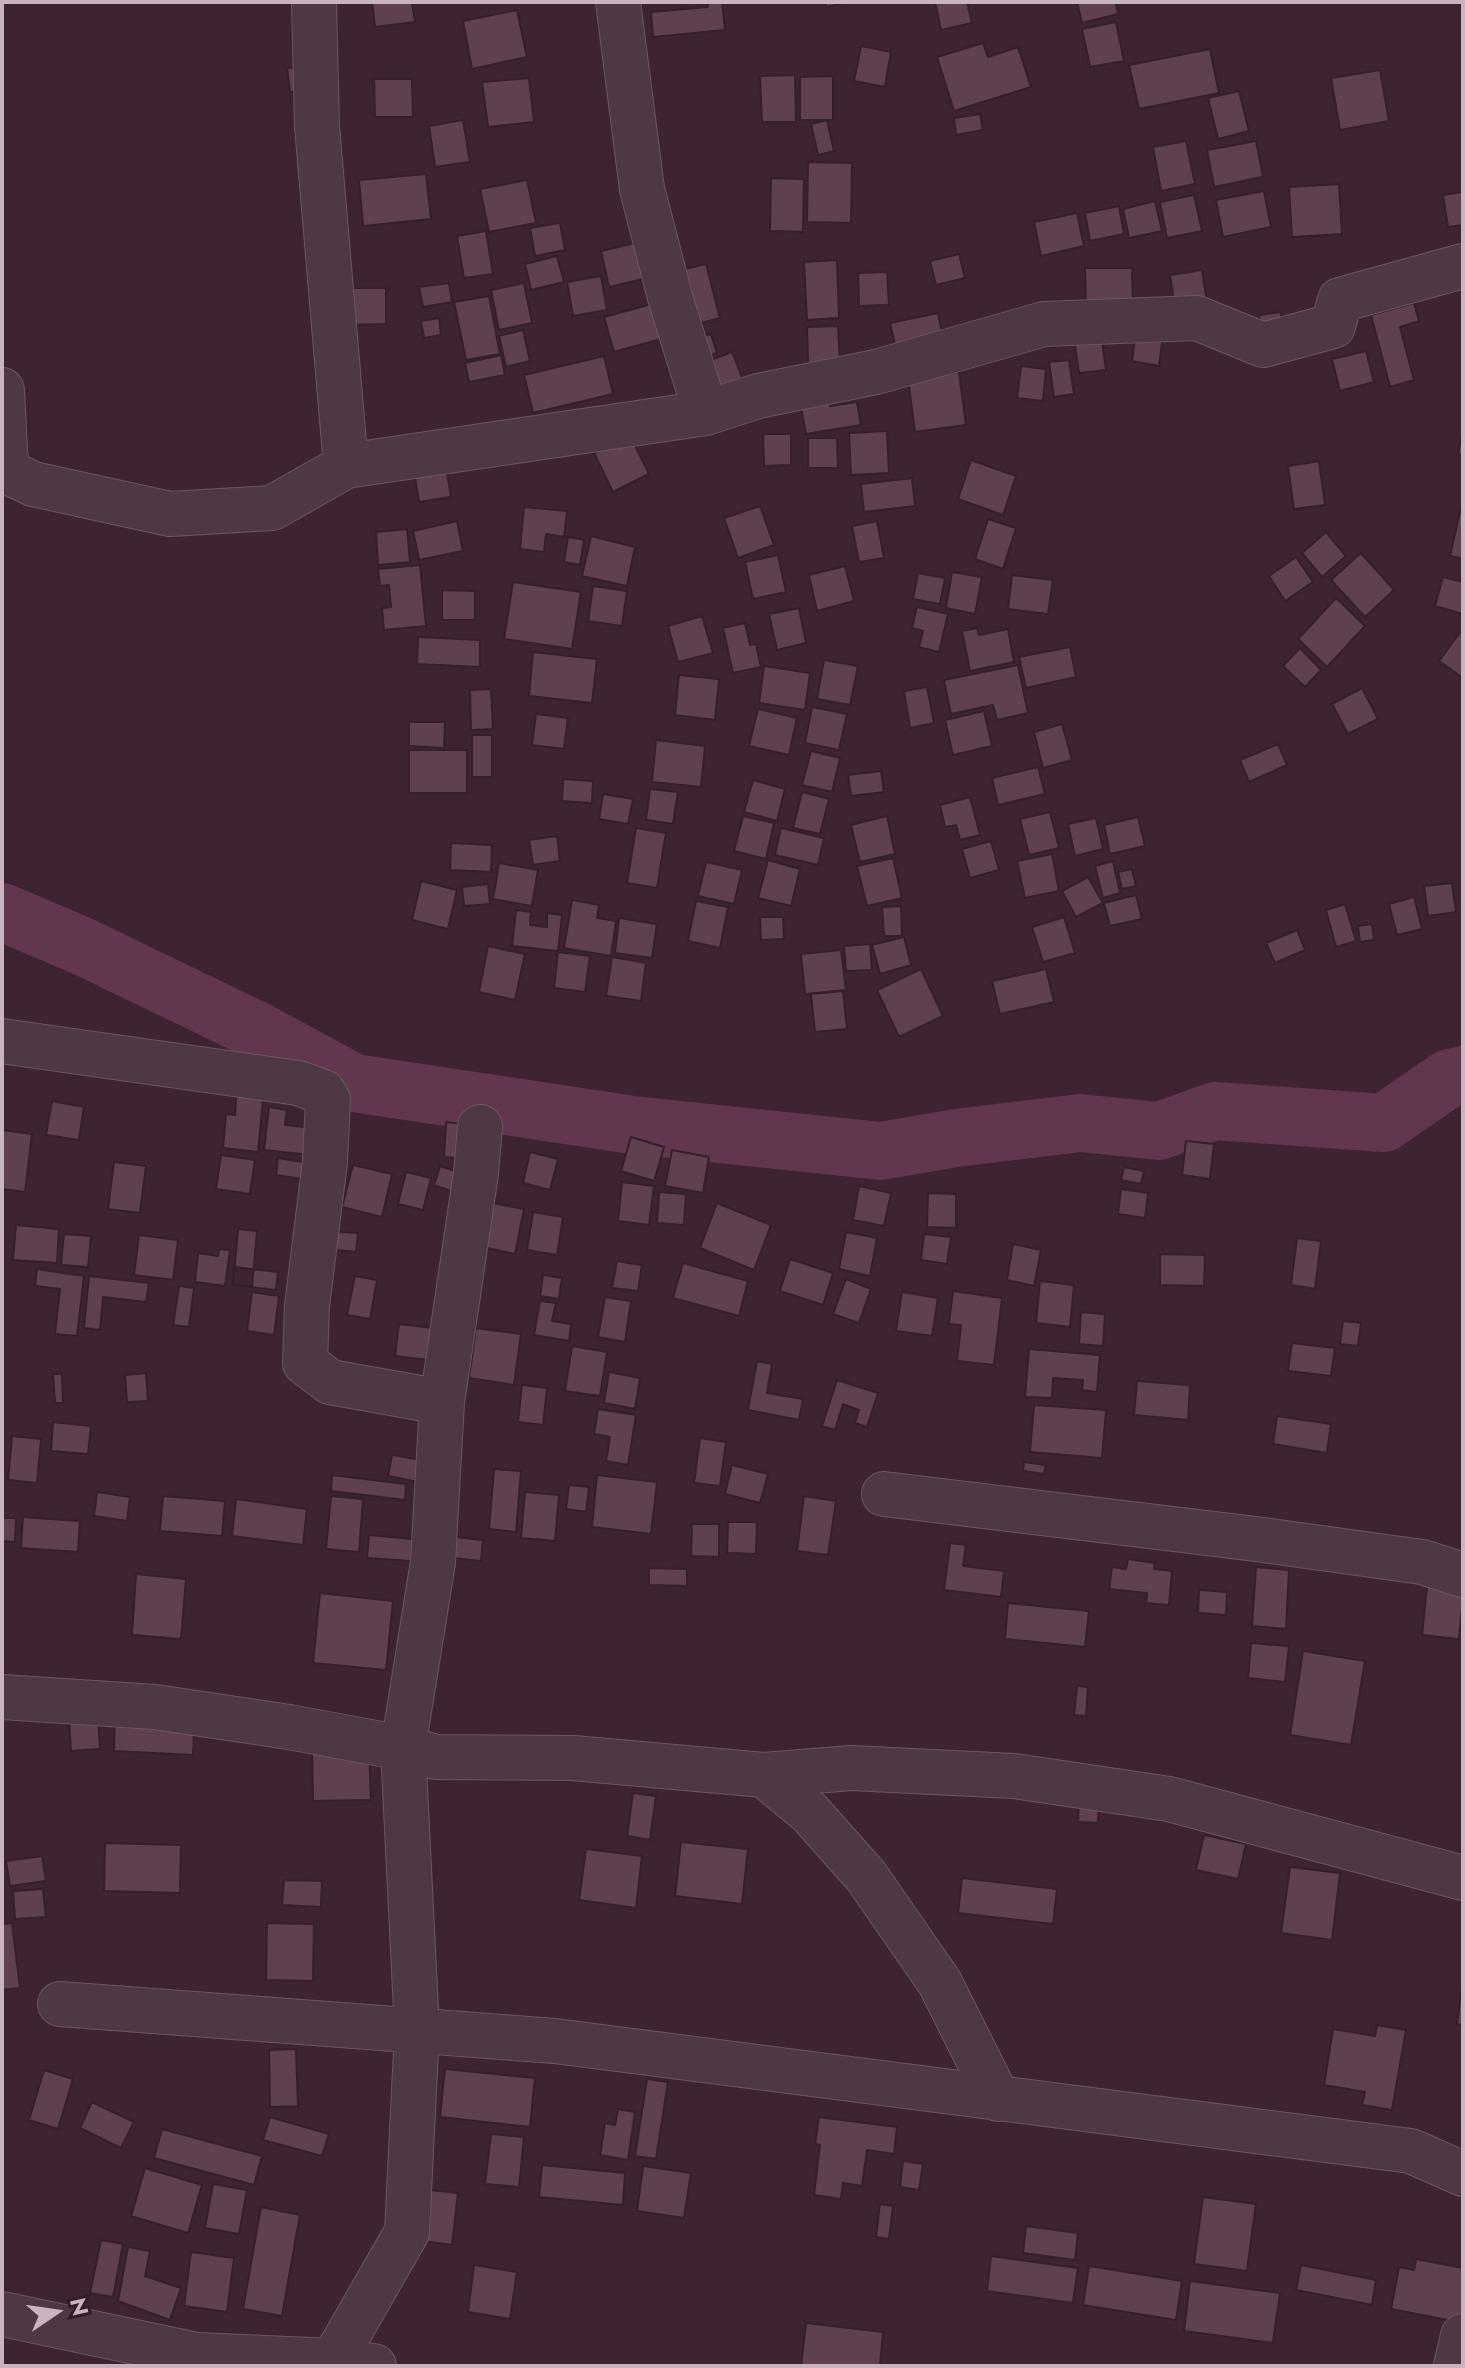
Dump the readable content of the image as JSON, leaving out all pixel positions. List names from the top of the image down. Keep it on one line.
{"north":"right"}
